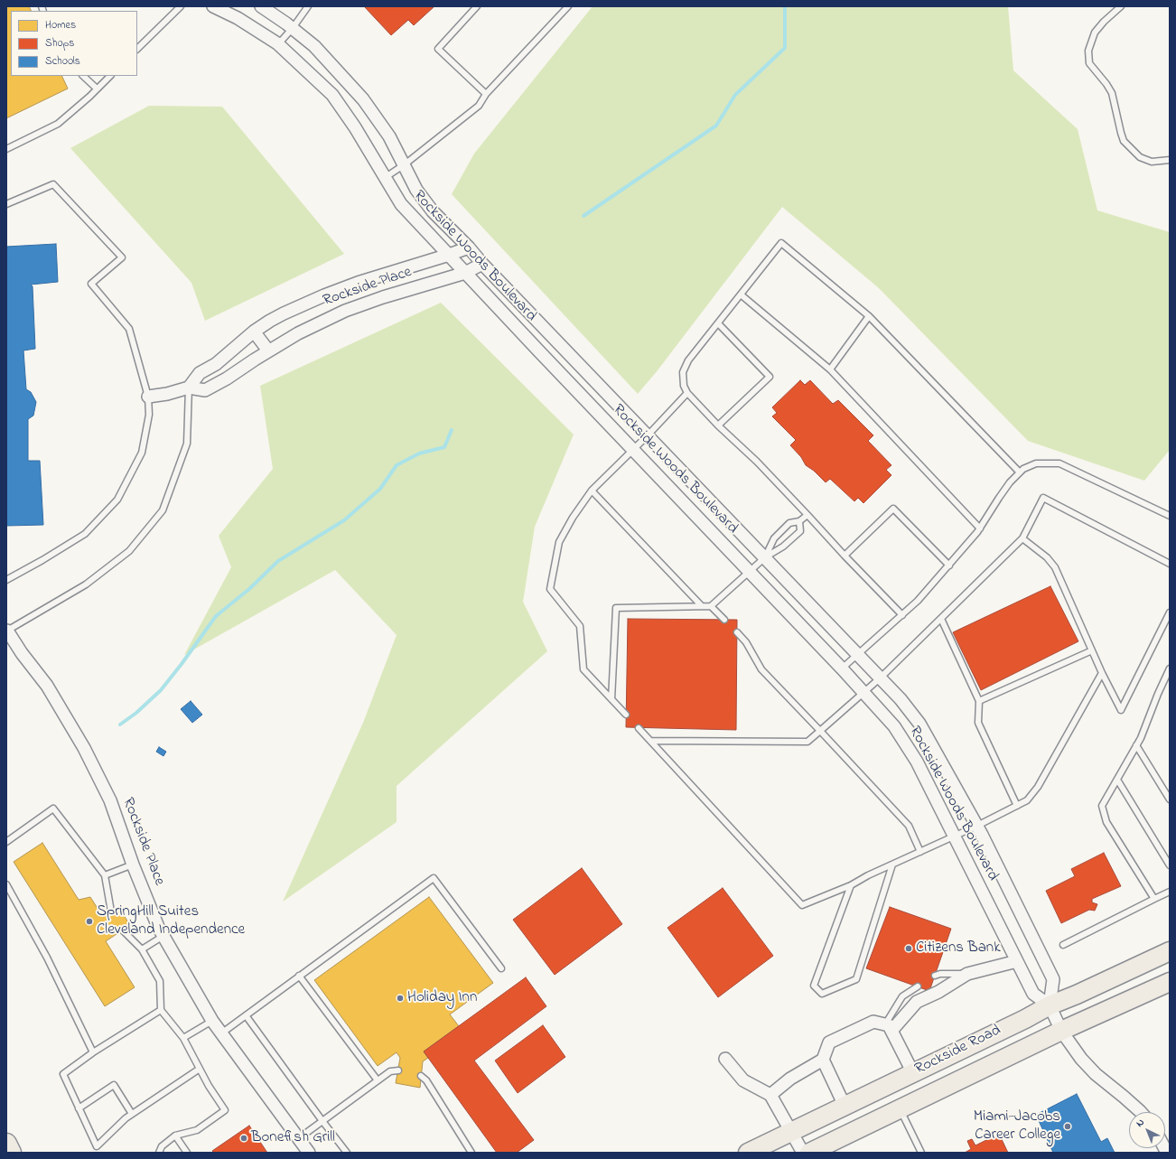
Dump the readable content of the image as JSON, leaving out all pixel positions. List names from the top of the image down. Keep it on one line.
{"streets":{"main road":["Rockside Road"],"street":["Rockside Woods Boulevard","Rockside Place"]},"crossings":[["Rockside Woods Boulevard","Rockside Place"],["Rockside Woods Boulevard","Rockside Road"]],"places":["SpringHill Suites Cleveland Independence","Citizens Bank","Holiday Inn","Miami-Jacobs Career College","Bonefish Grill"],"legend":["Homes","Shops","Schools"],"north":"top left"}
